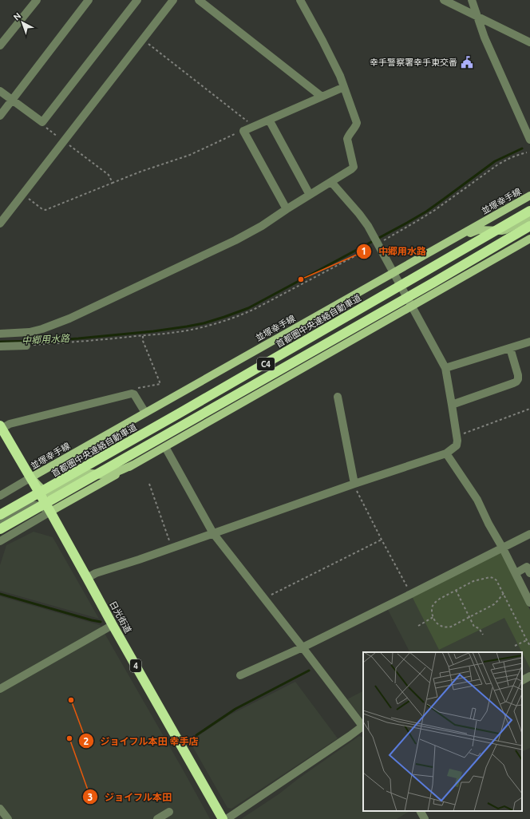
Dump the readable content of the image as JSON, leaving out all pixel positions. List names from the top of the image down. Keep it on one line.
{"streets":{"highway":["首都圏中央連絡自動車道","C4","日光街道","4"],"main road":["並塚幸手線"]},"crossings":[["並塚幸手線","日光街道"]],"water":["中郷用水路"],"places":{"public building":["幸手警察署幸手東交番"],"other":["中郷用水路","ジョイフル本田 幸手店","ジョイフル本田"]},"north":"top left"}
